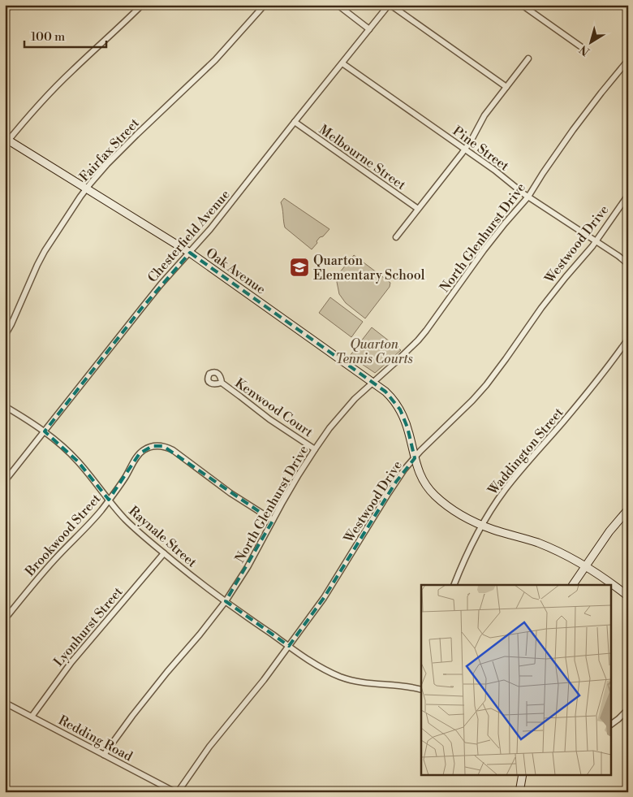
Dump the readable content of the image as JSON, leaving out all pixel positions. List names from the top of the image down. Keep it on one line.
{"streets":{"street":["Pine Street","Fairfax Street","Melbourne Street","Chesterfield Avenue","North Glenhurst Drive","Westwood Drive","Oak Avenue","Kenwood Court","Waddington Street","Brookwood Street","Raynale Street","Lyonhurst Street","Redding Road"]},"crossings":[["Pine Street","Chesterfield Avenue"],["Pine Street","North Glenhurst Drive"],["Pine Street","Westwood Drive"],["Fairfax Street","Oak Avenue"],["Melbourne Street","Chesterfield Avenue"],["Chesterfield Avenue","Oak Avenue"],["Chesterfield Avenue","Raynale Street"],["North Glenhurst Drive","Oak Avenue"],["North Glenhurst Drive","Kenwood Court"],["North Glenhurst Drive","Brookwood Street"],["North Glenhurst Drive","Raynale Street"],["North Glenhurst Drive","Redding Road"],["Westwood Drive","Oak Avenue"],["Westwood Drive","Raynale Street"],["Westwood Drive","Redding Road"],["Oak Avenue","Waddington Street"],["Brookwood Street","Raynale Street"],["Raynale Street","Lyonhurst Street"],["Lyonhurst Street","Redding Road"]],"parks":["Quarton Tennis Courts"],"places":{"school or university":["Quarton Elementary School"]},"scale_bar":"100 m","north":"bottom left"}
